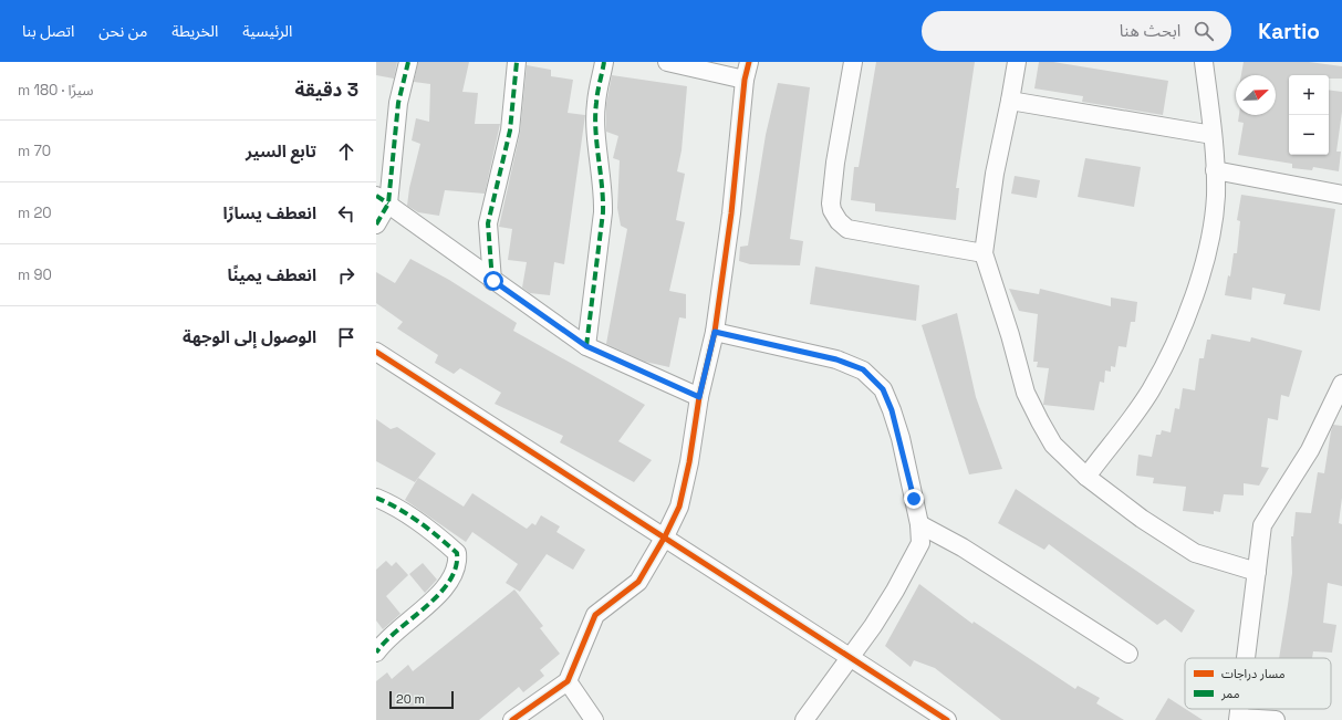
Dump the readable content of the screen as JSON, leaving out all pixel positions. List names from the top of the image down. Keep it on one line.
{"legend":["مسار دراجات","ممر"],"scale_bar":"20 m","north":"top right","page":{"header":"Kartio","search":"ابحث هنا","nav":["الرئيسية","الخريطة","من نحن","اتصل بنا"],"heading":["3 دقيقة","سيرًا · 180 m"],"map_buttons":["+","−"],"list":[["تابع السير","70 m"],["انعطف يسارًا","20 m"],["انعطف يمينًا","90 m"],"الوصول إلى الوجهة"],"scale":"20 m"}}
